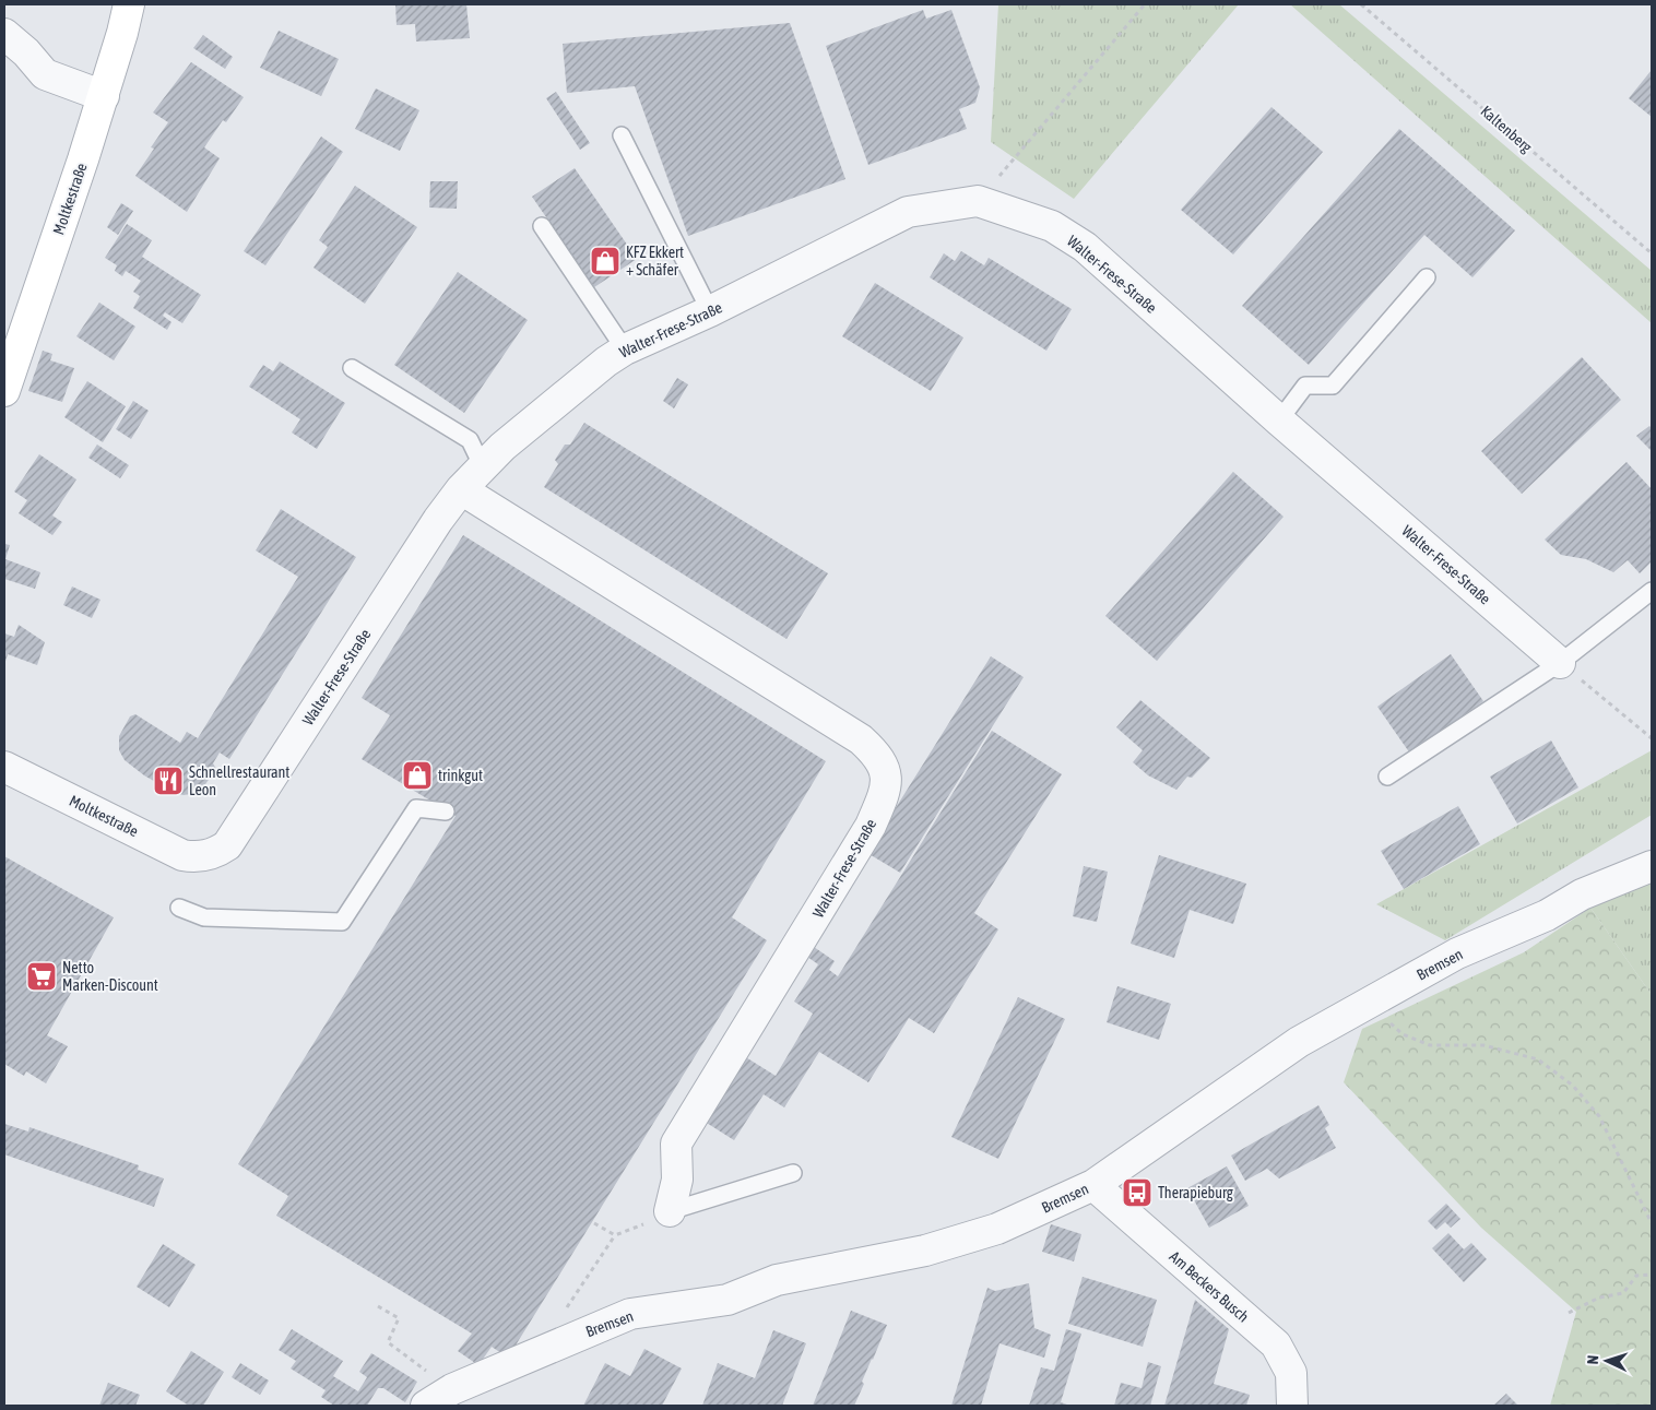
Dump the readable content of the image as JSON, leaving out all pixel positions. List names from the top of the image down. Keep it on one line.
{"streets":{"street":["Moltkestraße","Walter-Frese-Straße","Bremsen","Am Beckers Busch"],"path":["Kaltenberg"]},"crossings":[["Moltkestraße","Walter-Frese-Straße"],["Bremsen","Am Beckers Busch"]],"places":{"shop":["KFZ Ekkert + Schäfer","trinkgut"],"restaurant":["Schnellrestaurant Leon"],"supermarket":["Netto Marken-Discount"],"bus stop":["Therapieburg"]},"north":"left"}
